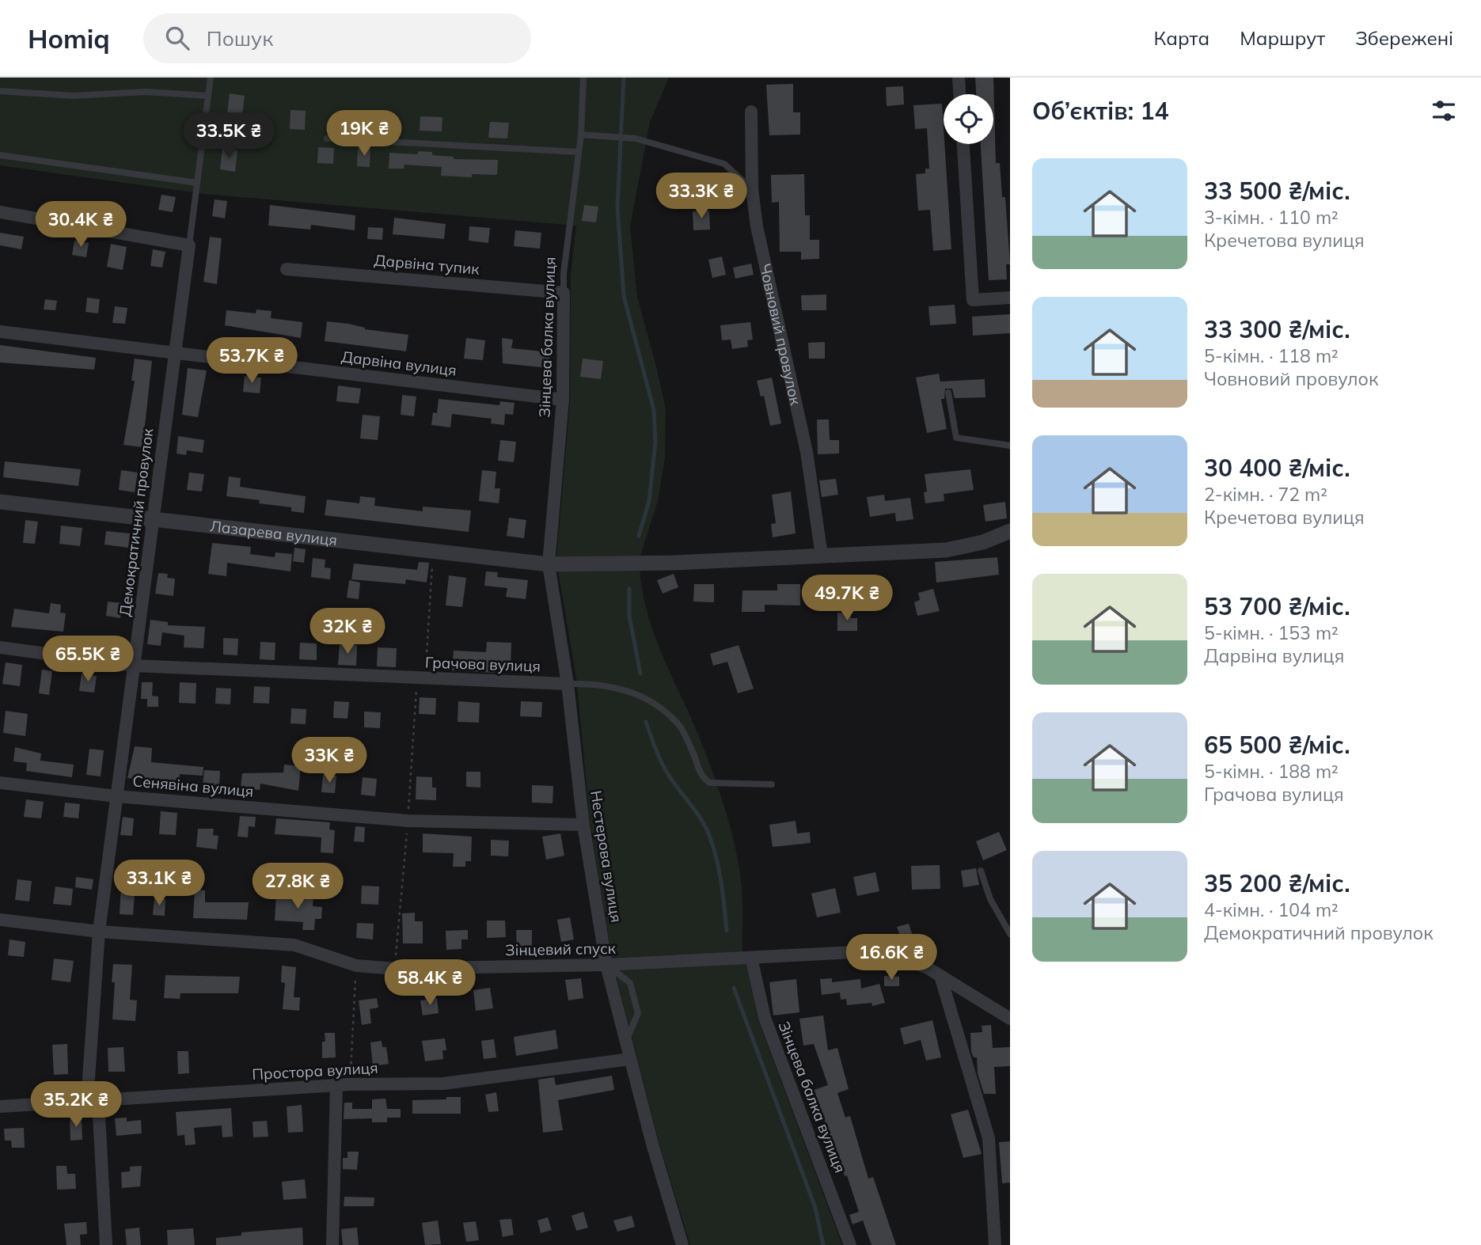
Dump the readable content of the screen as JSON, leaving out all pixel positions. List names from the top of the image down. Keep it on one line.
{"streets":{"street":["Дарвіна тупик","Човновий провулок","Зінцева балка вулиця","Дарвіна вулиця","Демократичний провулок","Лазарева вулиця","Грачова вулиця","Сенявіна вулиця","Нестерова вулиця","Зінцевий спуск","Простора вулиця"]},"crossings":[["Дарвіна тупик","Зінцева балка вулиця"],["Зінцева балка вулиця","Дарвіна вулиця"],["Зінцева балка вулиця","Лазарева вулиця"],["Зінцева балка вулиця","Нестерова вулиця"],["Зінцева балка вулиця","Зінцевий спуск"],["Дарвіна вулиця","Демократичний провулок"],["Демократичний провулок","Лазарева вулиця"],["Демократичний провулок","Грачова вулиця"],["Демократичний провулок","Сенявіна вулиця"],["Демократичний провулок","Зінцевий спуск"],["Демократичний провулок","Простора вулиця"],["Лазарева вулиця","Нестерова вулиця"],["Грачова вулиця","Нестерова вулиця"],["Сенявіна вулиця","Нестерова вулиця"],["Нестерова вулиця","Зінцевий спуск"],["Нестерова вулиця","Простора вулиця"]],"page":{"header":"Homiq","search":"Пошук","nav":["Карта","Маршрут","Збережені"],"heading":"Об’єктів: 14","price":["19K ₴","33.5K ₴","33.3K ₴","30.4K ₴","53.7K ₴","49.7K ₴","32K ₴","65.5K ₴","33K ₴","33.1K ₴","27.8K ₴","16.6K ₴","58.4K ₴","35.2K ₴"],"list":[{"name":"33 500 ₴/міс.","note":"3-кімн. · 110 m² · Кречетова вулиця"},{"name":"33 300 ₴/міс.","note":"5-кімн. · 118 m² · Човновий провулок"},{"name":"30 400 ₴/міс.","note":"2-кімн. · 72 m² · Кречетова вулиця"},{"name":"53 700 ₴/міс.","note":"5-кімн. · 153 m² · Дарвіна вулиця"},{"name":"65 500 ₴/міс.","note":"5-кімн. · 188 m² · Грачова вулиця"},{"name":"35 200 ₴/міс.","note":"4-кімн. · 104 m² · Демократичний провулок"}]}}
